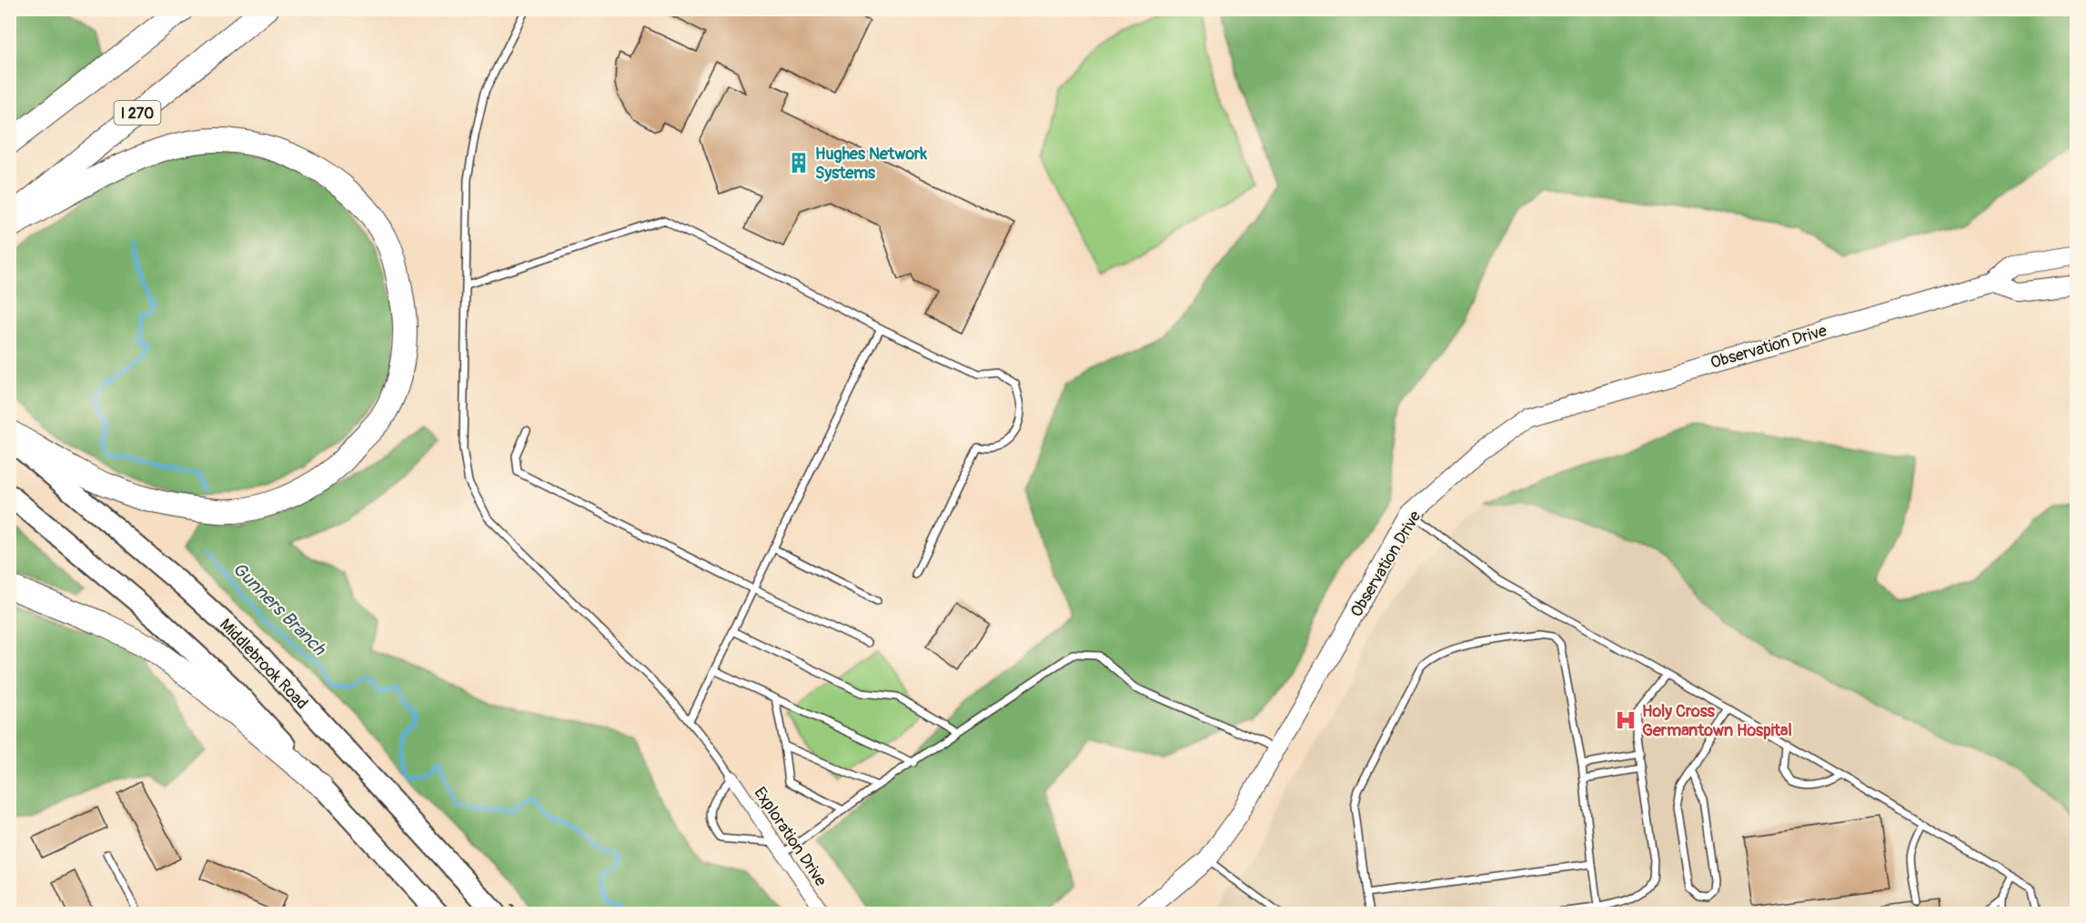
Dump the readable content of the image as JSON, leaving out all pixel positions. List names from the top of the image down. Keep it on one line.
{"streets":{"highway":["I 270"],"main road":["Middlebrook Road"],"street":["Observation Drive","Exploration Drive"]},"water":["Gunners Branch"],"places":{"building":["Hughes Network Systems"],"hospital":["Holy Cross Germantown Hospital"]}}
